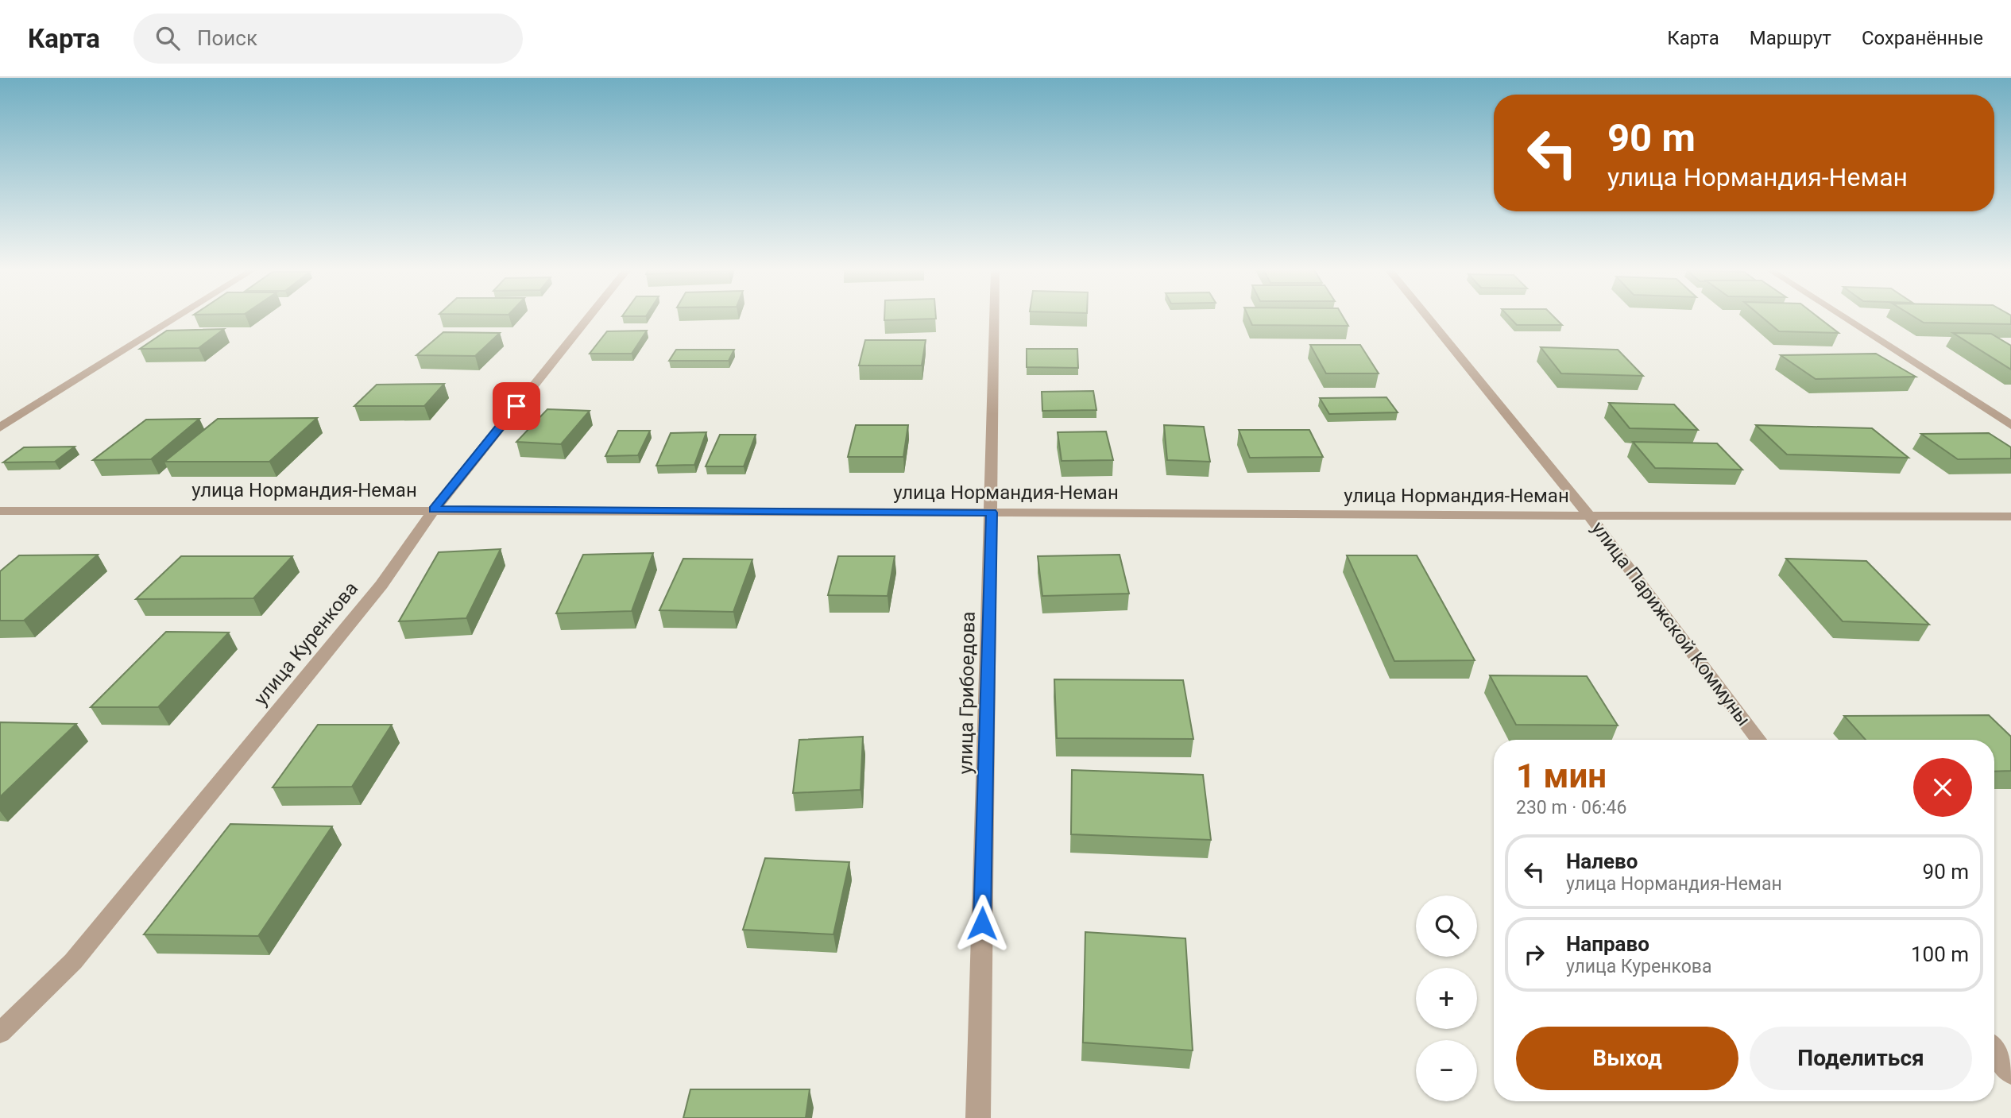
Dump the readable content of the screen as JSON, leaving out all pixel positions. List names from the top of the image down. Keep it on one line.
{"streets":{"street":["улица Нормандия-Неман","улица Парижской Коммуны","улица Куренкова","улица Грибоедова"]},"crossings":[["улица Нормандия-Неман","улица Парижской Коммуны"],["улица Нормандия-Неман","улица Куренкова"],["улица Нормандия-Неман","улица Грибоедова"]],"page":{"header":"Карта","search":"Поиск","nav":["Карта","Маршрут","Сохранённые"],"turn":["90 m","улица Нормандия-Неман"],"heading":["1 мин","230 m · 06:46"],"list":[{"name":"Налево","note":"улица Нормандия-Неман","value":"90 m"},{"name":"Направо","note":"улица Куренкова","value":"100 m"}],"map_buttons":["+","−"],"buttons":["Выход","Поделиться"]}}
